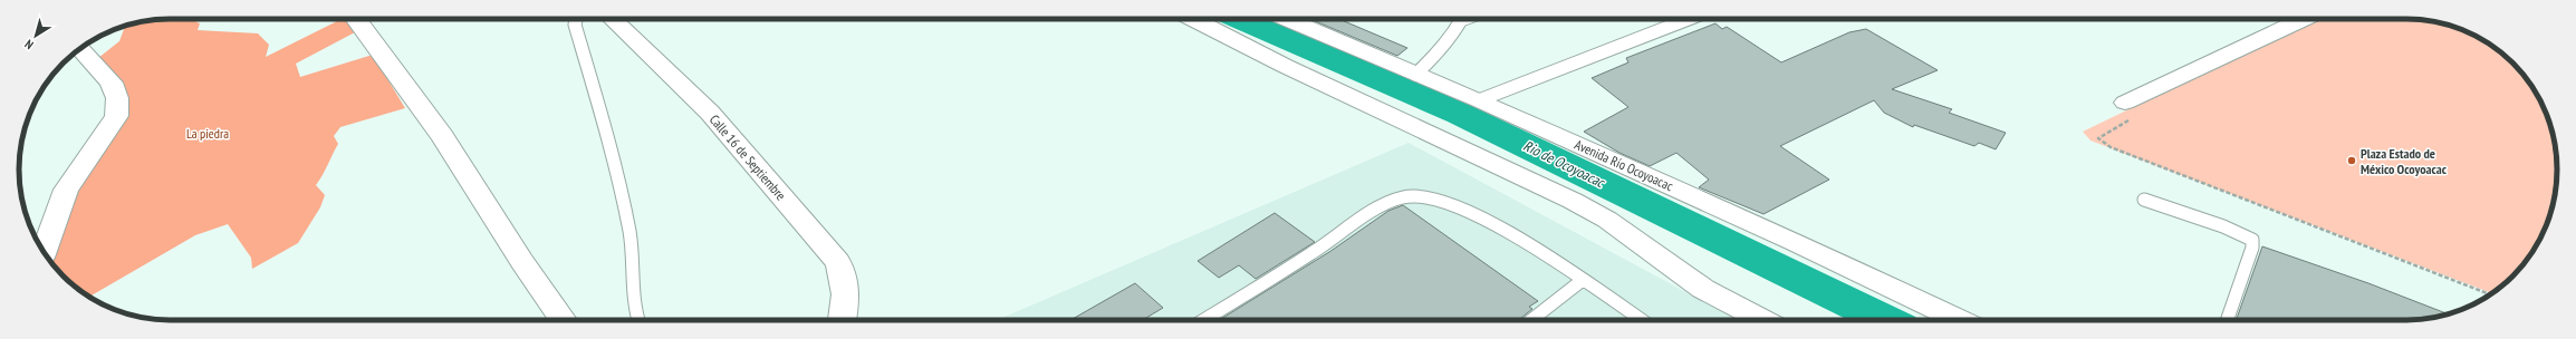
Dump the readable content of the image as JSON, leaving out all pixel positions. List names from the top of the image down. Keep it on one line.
{"streets":{"street":["Calle 16 de Septiembre","Avenida Río Ocoyoacac"]},"water":["Rio de Ocoyoacac"],"parks":["La piedra"],"places":["Plaza Estado de México Ocoyoacac"],"north":"bottom left"}
